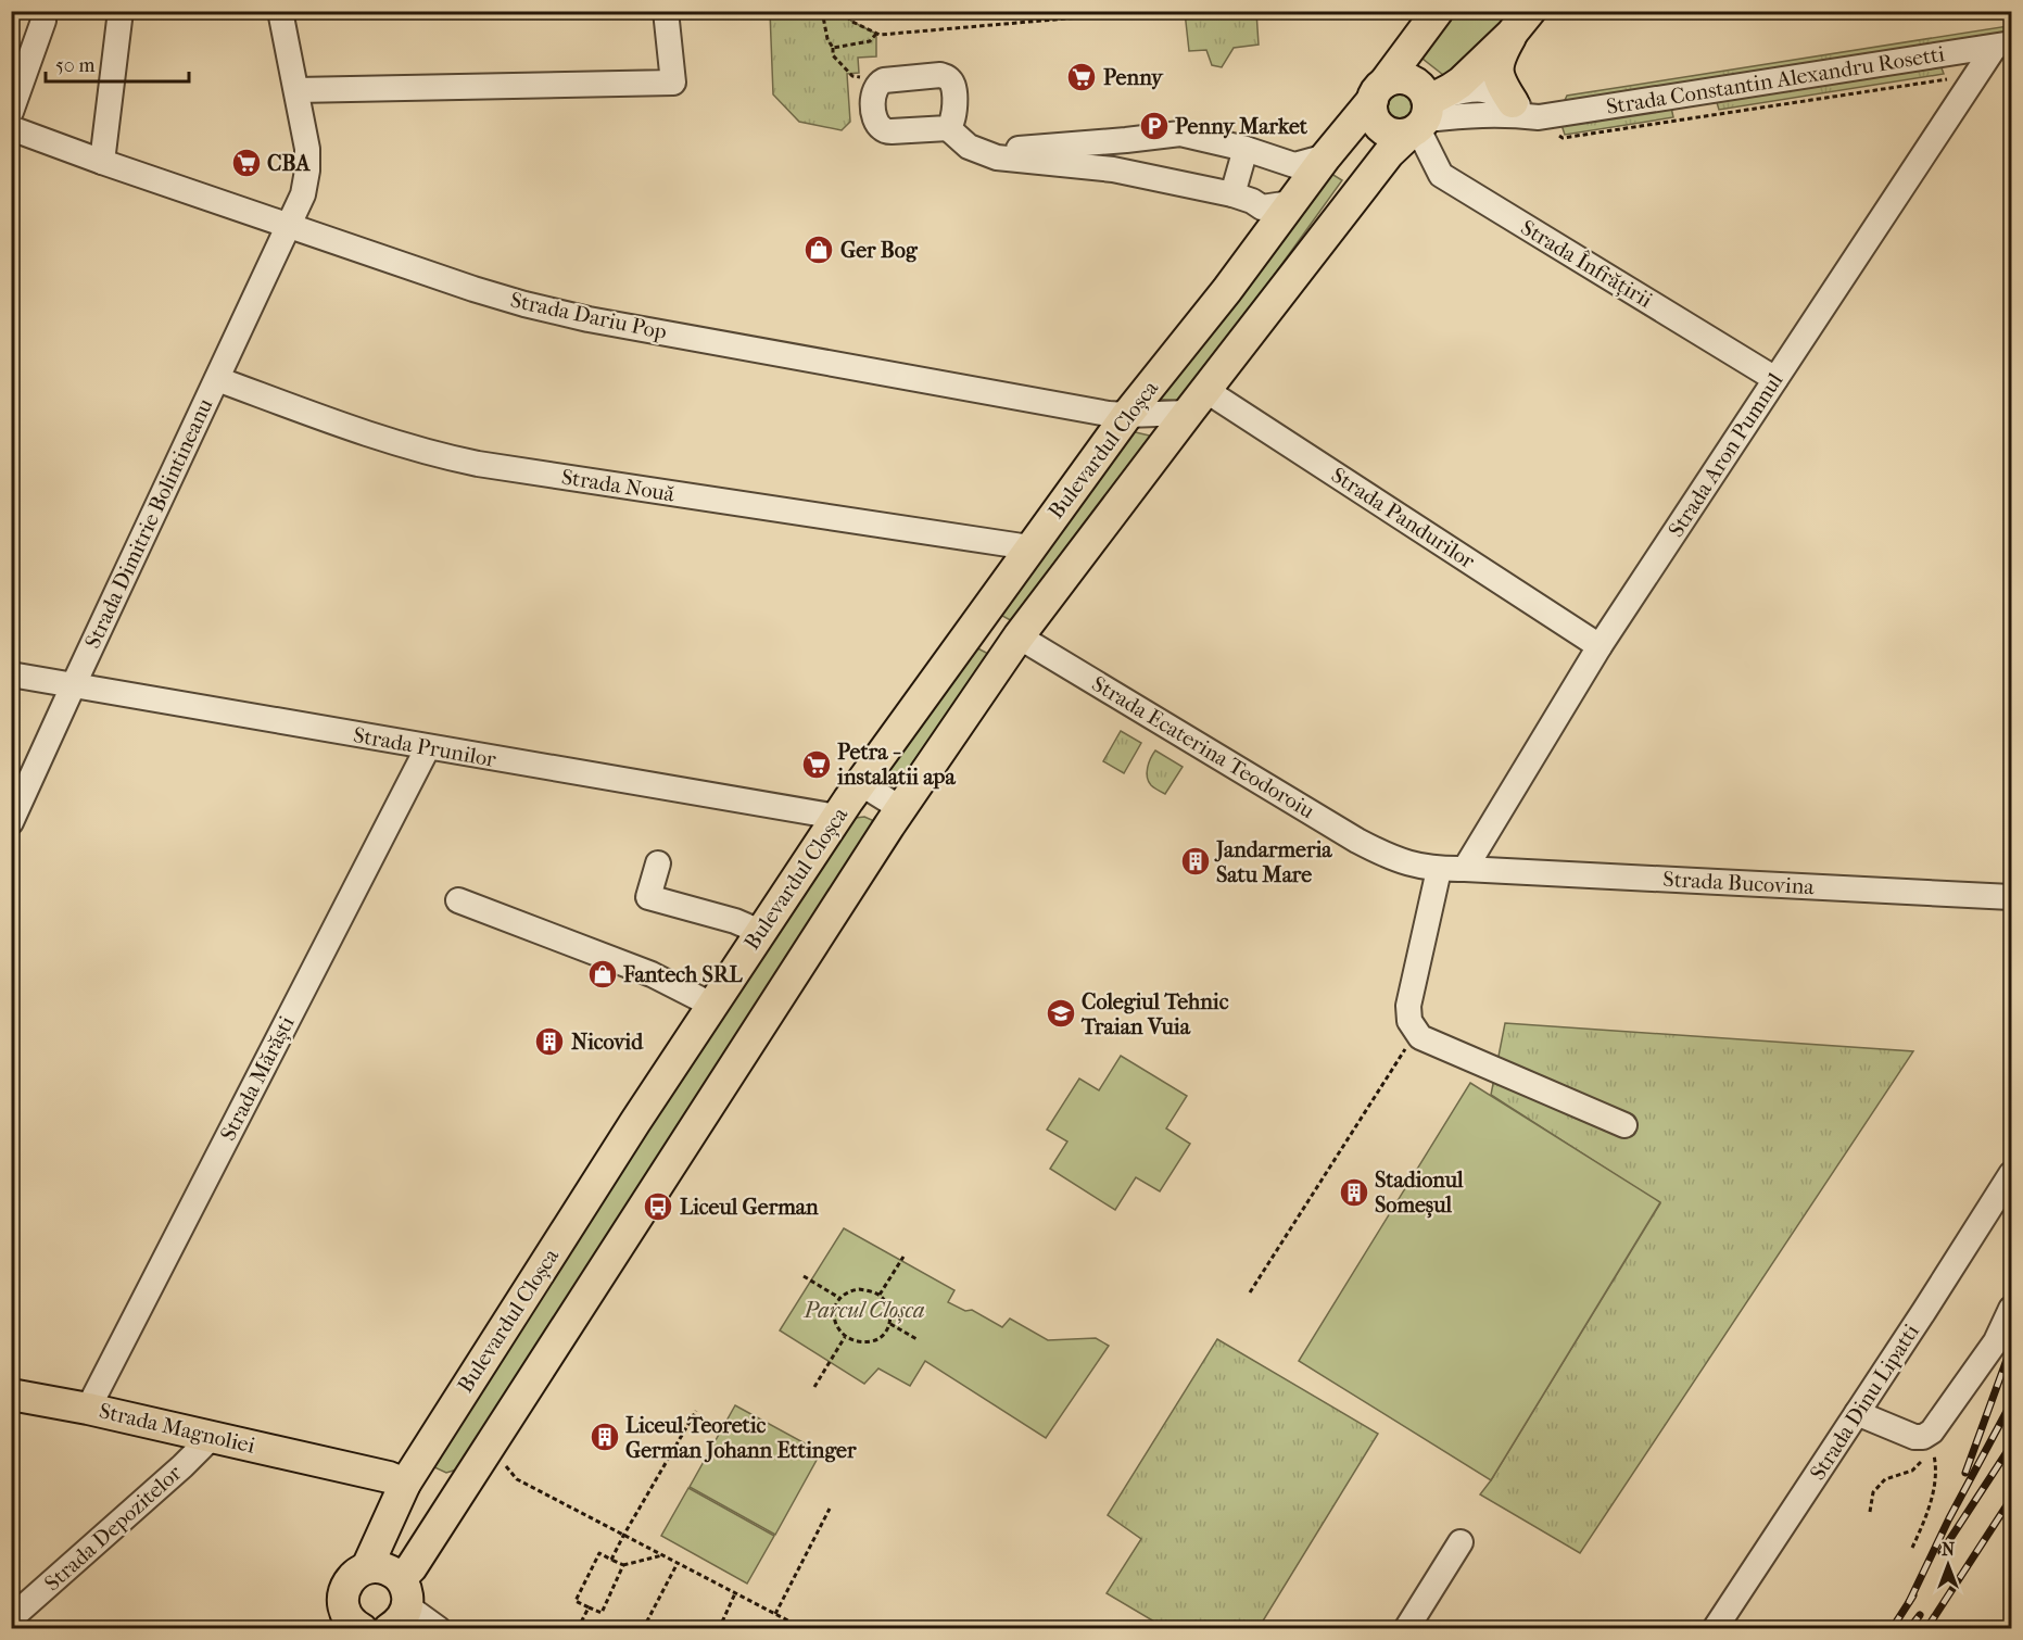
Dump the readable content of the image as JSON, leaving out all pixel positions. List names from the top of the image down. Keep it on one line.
{"streets":{"main road":["Bulevardul Cloșca","Strada Magnoliei"],"street":["Strada Constantin Alexandru Rosetti","Strada Înfrățirii","Strada Dariu Pop","Strada Aron Pumnul","Strada Nouă","Strada Pandurilor","Strada Dimitrie Bolintineanu","Strada Prunilor","Strada Ecaterina Teodoroiu","Strada Bucovina","Strada Mărăști","Strada Dinu Lipatti","Strada Depozitelor"]},"crossings":[["Strada Constantin Alexandru Rosetti","Strada Aron Pumnul"],["Strada Înfrățirii","Bulevardul Cloșca"],["Strada Înfrățirii","Strada Aron Pumnul"],["Strada Dariu Pop","Bulevardul Cloșca"],["Strada Dariu Pop","Strada Pandurilor"],["Strada Dariu Pop","Strada Dimitrie Bolintineanu"],["Bulevardul Cloșca","Strada Nouă"],["Bulevardul Cloșca","Strada Prunilor"],["Bulevardul Cloșca","Strada Magnoliei"],["Strada Aron Pumnul","Strada Pandurilor"],["Strada Aron Pumnul","Strada Ecaterina Teodoroiu"],["Strada Aron Pumnul","Strada Bucovina"],["Strada Nouă","Strada Dimitrie Bolintineanu"],["Strada Dimitrie Bolintineanu","Strada Prunilor"],["Strada Prunilor","Strada Mărăști"],["Strada Ecaterina Teodoroiu","Strada Bucovina"],["Strada Mărăști","Strada Magnoliei"],["Strada Magnoliei","Strada Depozitelor"]],"parks":["Parcul Cloșca"],"places":{"supermarket":["Penny","CBA","Petra - instalatii apa"],"parking":["Penny Market"],"shop":["Ger Bog","Fantech SRL"],"building":["Jandarmeria Satu Mare","Nicovid","Stadionul Someșul","Liceul Teoretic German Johann Ettinger"],"school or university":["Colegiul Tehnic Traian Vuia"],"bus stop":["Liceul German"]},"scale_bar":"50 m","north":"top"}
